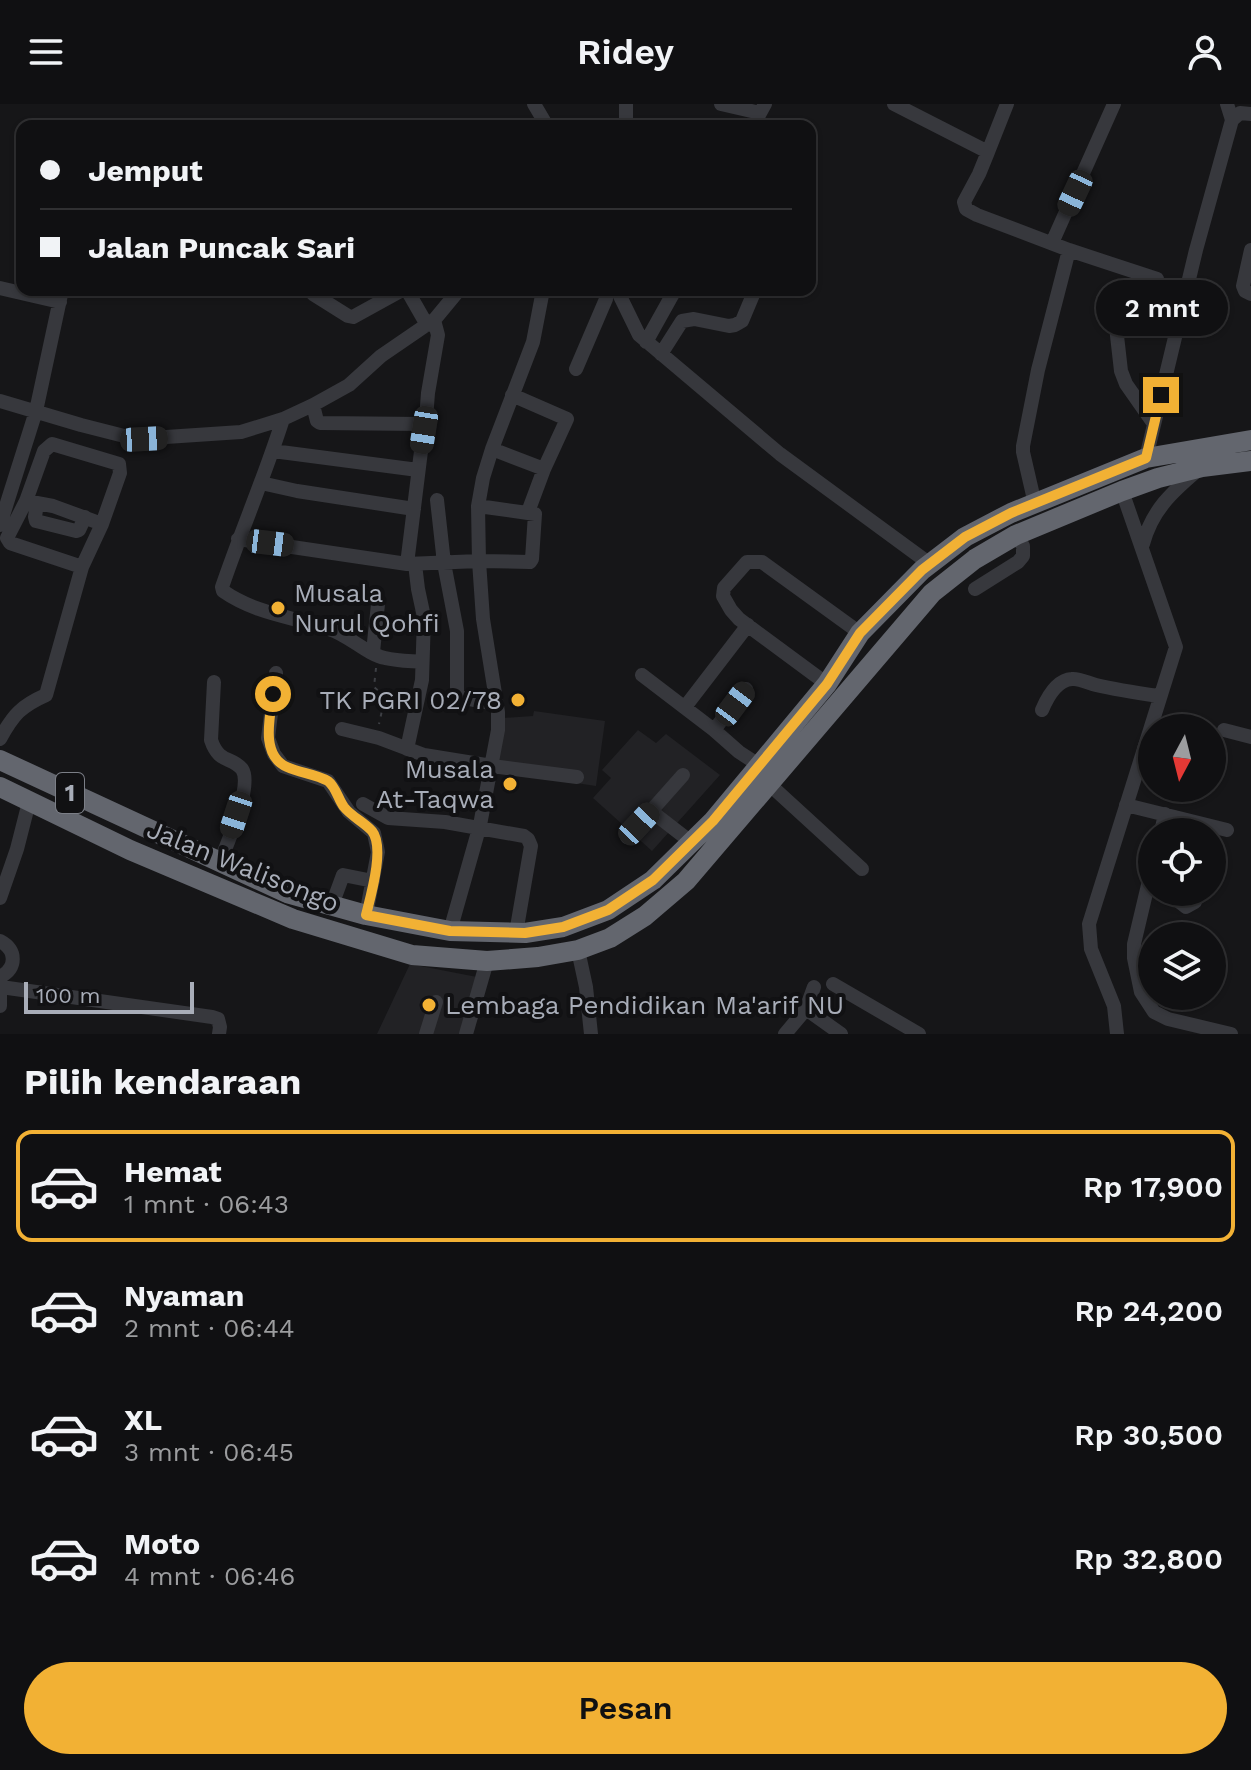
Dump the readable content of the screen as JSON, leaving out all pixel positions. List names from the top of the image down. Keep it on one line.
{"streets":{"highway":["1","Jalan Walisongo"]},"places":["Musala Nurul Qohfi","TK PGRI 02/78","Musala At-Taqwa","Lembaga Pendidikan Ma'arif NU"],"scale_bar":"100 m","north":"bottom","page":{"header":"Ridey","banner":["Jemput","Jalan Puncak Sari"],"bubble":"2 mnt","scale":"100 m","heading":"Pilih kendaraan","list":[{"name":"Hemat","note":"1 mnt · 06:43","value":"Rp 17,900"},{"name":"Nyaman","note":"2 mnt · 06:44","value":"Rp 24,200"},{"name":"XL","note":"3 mnt · 06:45","value":"Rp 30,500"},{"name":"Moto","note":"4 mnt · 06:46","value":"Rp 32,800"}],"buttons":"Pesan"}}
